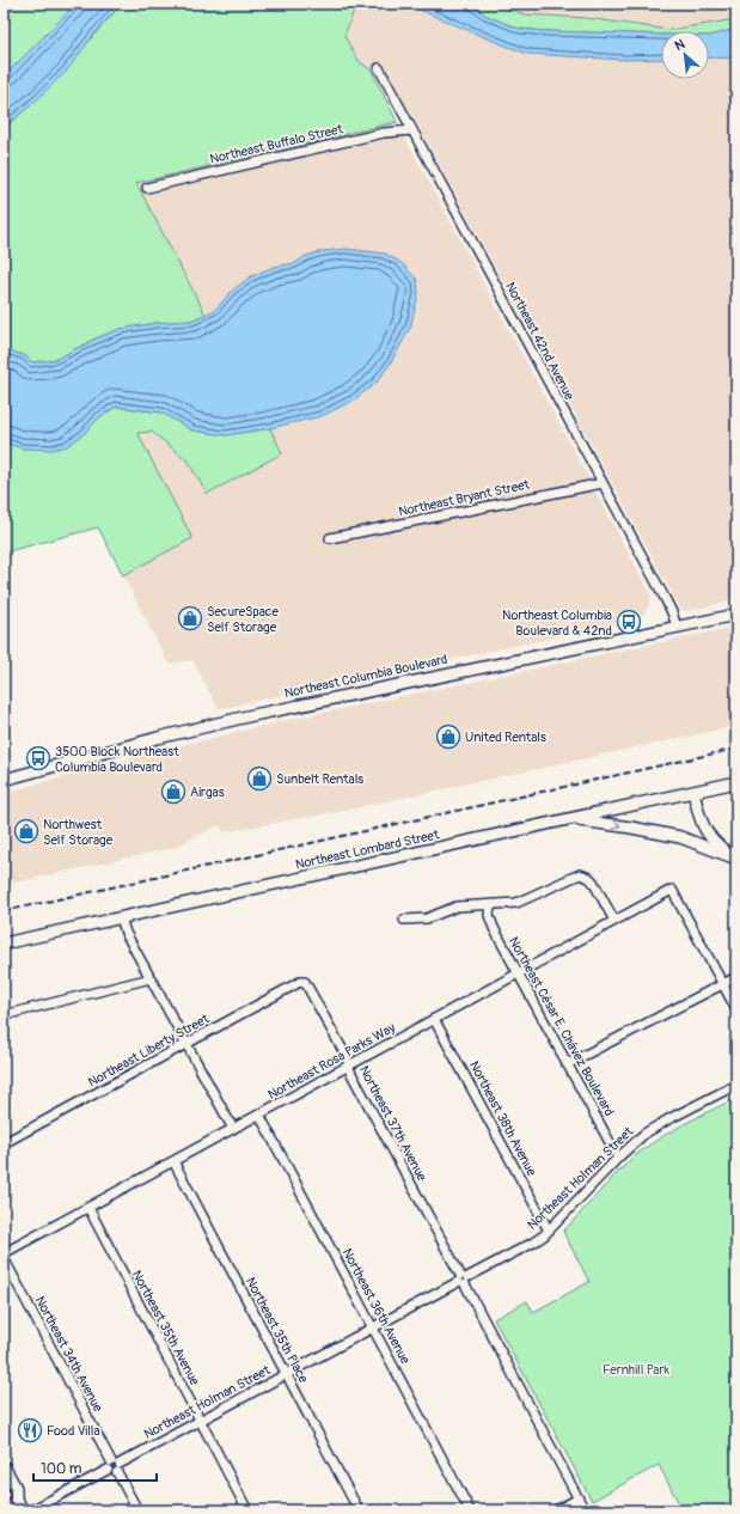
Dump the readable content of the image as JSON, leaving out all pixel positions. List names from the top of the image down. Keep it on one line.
{"streets":{"main road":["Northeast Columbia Boulevard","Northeast Lombard Street"],"street":["Northeast Buffalo Street","Northeast 42nd Avenue","Northeast Bryant Street","Northeast César E. Chávez Boulevard","Northeast Liberty Street","Northeast Rosa Parks Way","Northeast 38th Avenue","Northeast 37th Avenue","Northeast Holman Street","Northeast 36th Avenue","Northeast 35th Avenue","Northeast 35th Place","Northeast 34th Avenue"]},"crossings":[["Northeast Buffalo Street","Northeast 42nd Avenue"],["Northeast 42nd Avenue","Northeast Bryant Street"],["Northeast 42nd Avenue","Northeast Columbia Boulevard"],["Northeast César E. Chávez Boulevard","Northeast Rosa Parks Way"],["Northeast César E. Chávez Boulevard","Northeast Holman Street"],["Northeast Liberty Street","Northeast 37th Avenue"],["Northeast Rosa Parks Way","Northeast 38th Avenue"],["Northeast Rosa Parks Way","Northeast 37th Avenue"],["Northeast Rosa Parks Way","Northeast 36th Avenue"],["Northeast Rosa Parks Way","Northeast 35th Avenue"],["Northeast Rosa Parks Way","Northeast 35th Place"],["Northeast 38th Avenue","Northeast Holman Street"],["Northeast 37th Avenue","Northeast Holman Street"],["Northeast Holman Street","Northeast 36th Avenue"],["Northeast Holman Street","Northeast 35th Avenue"],["Northeast Holman Street","Northeast 35th Place"],["Northeast Holman Street","Northeast 34th Avenue"]],"parks":["Fernhill Park"],"places":{"shop":["SecureSpace Self Storage","United Rentals","Sunbelt Rentals","Airgas","Northwest Self Storage"],"bus stop":["Northeast Columbia Boulevard & 42nd","3500 Block Northeast Columbia Boulevard"],"restaurant":["Food Villa"]},"scale_bar":"100 m","north":"top left"}
